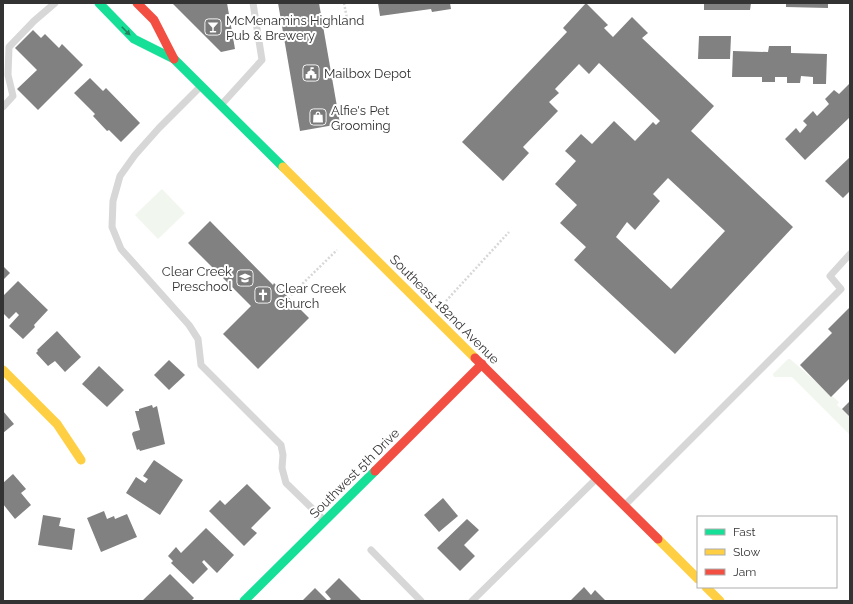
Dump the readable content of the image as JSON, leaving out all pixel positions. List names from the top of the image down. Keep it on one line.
{"streets":{"main road":["Southeast 182nd Avenue","Southwest 5th Drive"]},"crossings":[["Southeast 182nd Avenue","Southwest 5th Drive"]],"places":{"bar":["McMenamins Highland Pub & Brewery"],"public building":["Mailbox Depot"],"shop":["Alfie's Pet Grooming"],"school or university":["Clear Creek Preschool"],"church":["Clear Creek Church"]},"legend":["Fast","Slow","Jam"]}
